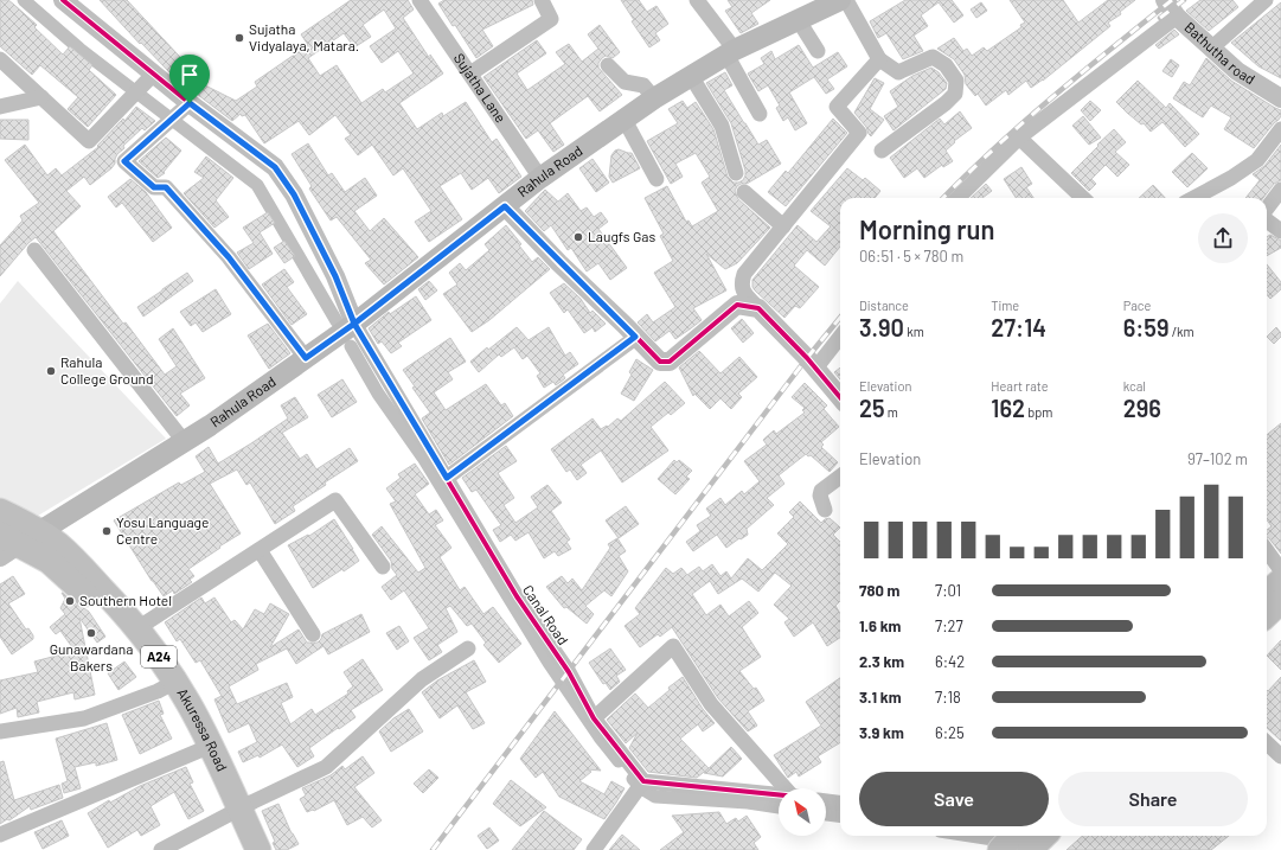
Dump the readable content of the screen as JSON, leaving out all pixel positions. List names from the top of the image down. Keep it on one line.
{"streets":{"highway":["A24","Akuressa Road"],"main road":["Rahula Road"],"street":["Bathutha road","Sujatha Lane","Canal Road"]},"crossings":[["Sujatha Lane","Rahula Road"],["Rahula Road","Canal Road"],["Rahula Road","Akuressa Road"]],"places":["Sujatha Vidyalaya, Matara.","Laugfs Gas","Rahula College Ground","Yosu Language Centre","Southern Hotel","Gunawardana Bakers"],"north":"top left","page":{"heading":["Morning run","06:51 · 5 × 780 m"],"stats":[["Distance","3.90 km"],["Time","27:14"],["Pace","6:59 /km"],["Elevation","25 m"],["Heart rate","162 bpm"],["kcal","296"]],"chart":["Elevation","97–102 m"],"list":[{"name":"780 m","note":"7:01"},{"name":"1.6 km","note":"7:27"},{"name":"2.3 km","note":"6:42"},{"name":"3.1 km","note":"7:18"},{"name":"3.9 km","note":"6:25"}],"buttons":["Save","Share"]}}
